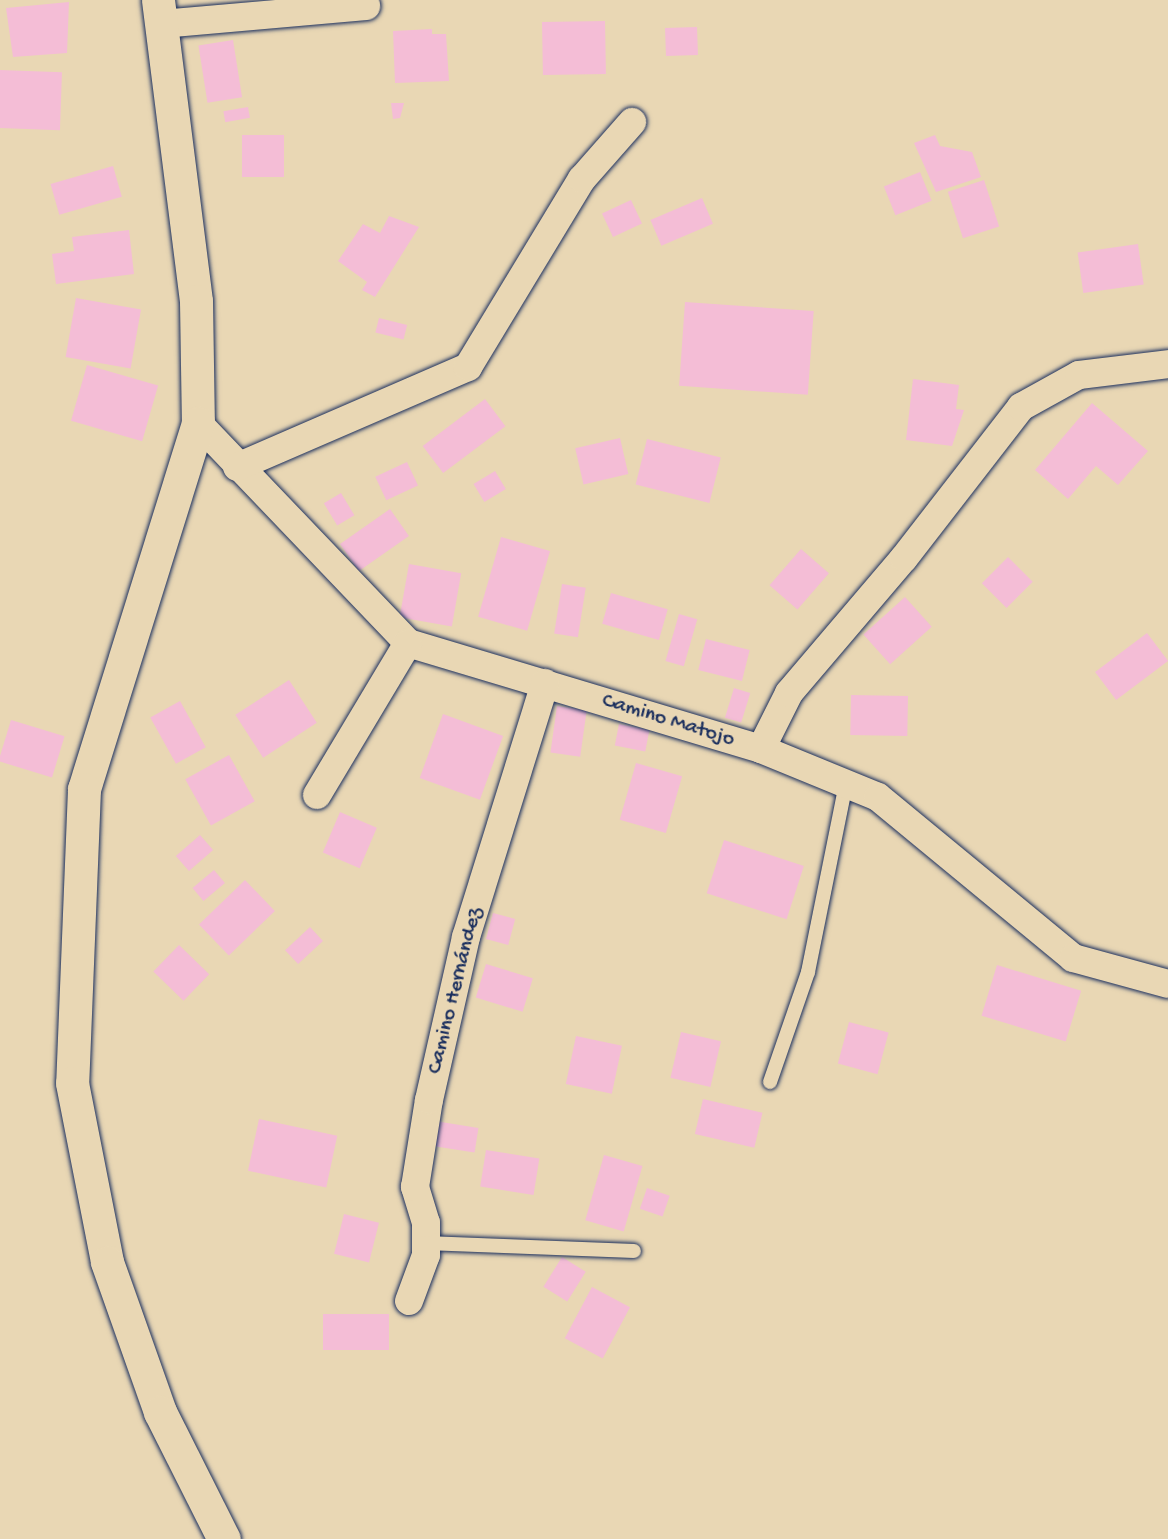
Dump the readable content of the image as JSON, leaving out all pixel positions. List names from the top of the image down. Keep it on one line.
{"streets":{"street":["Camino Matojo","Camino Hernández"]},"crossings":[["Camino Matojo","Camino Hernández"]]}
